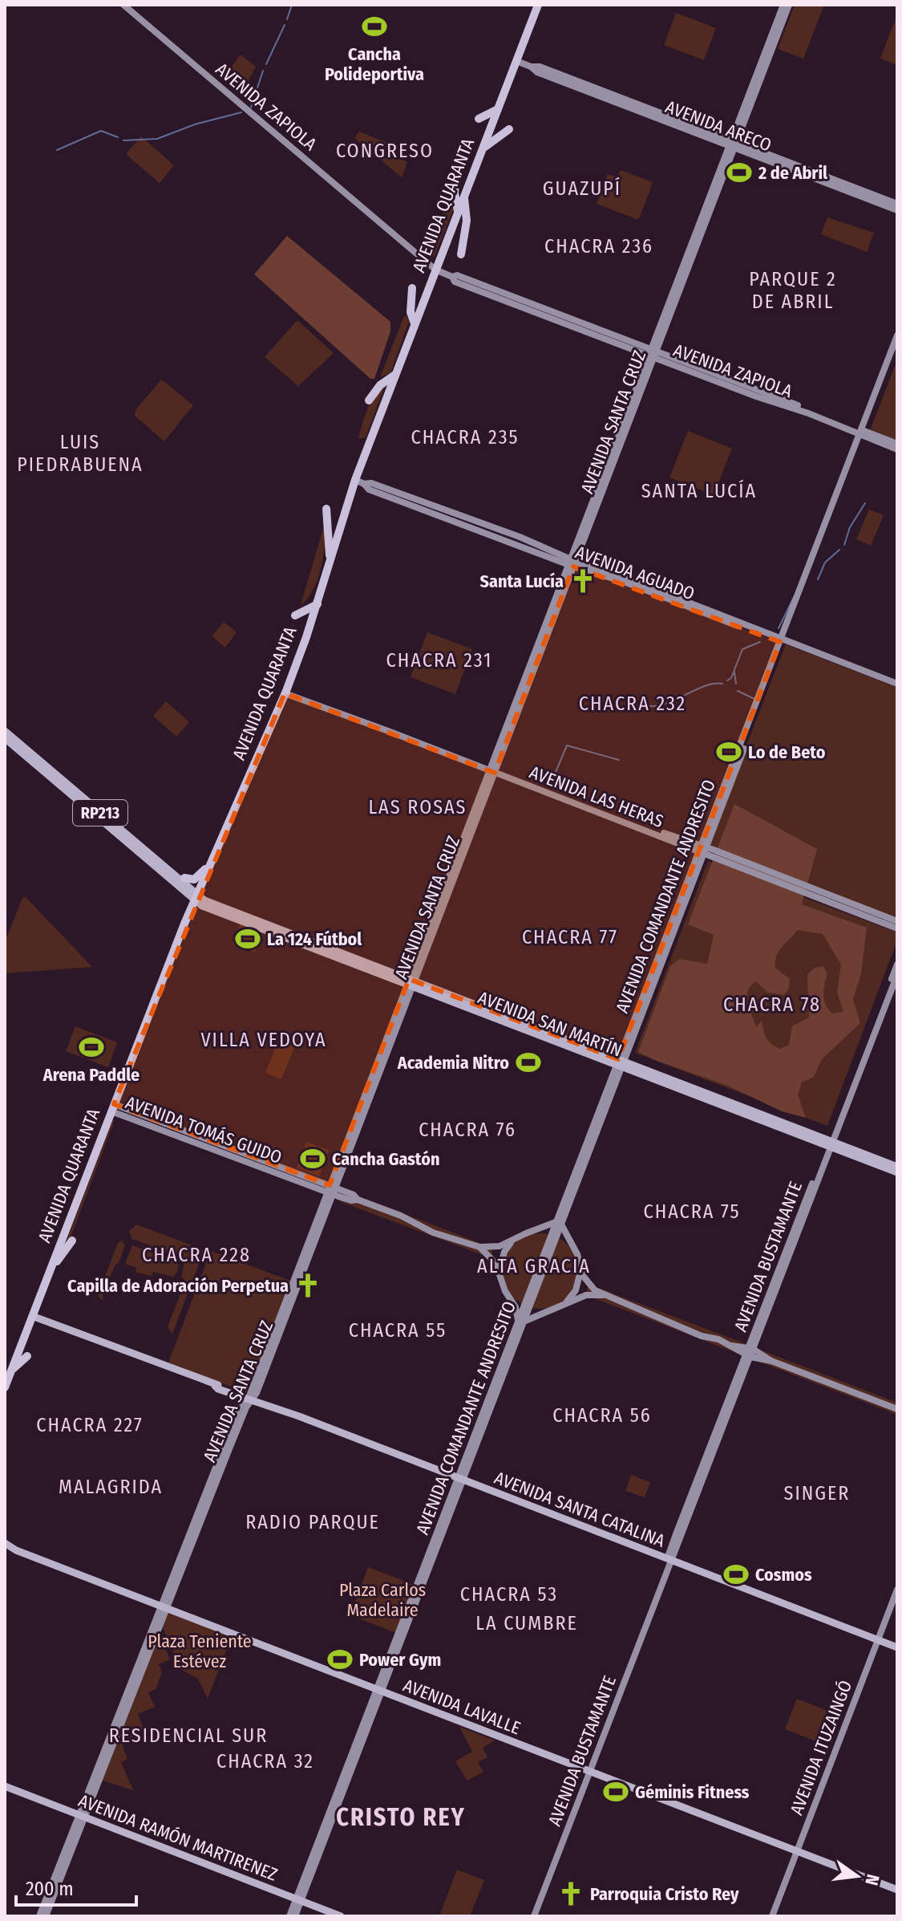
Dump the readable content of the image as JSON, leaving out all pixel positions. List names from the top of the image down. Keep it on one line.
{"streets":{"highway":["AVENIDA QUARANTA"],"main road":["AVENIDA ZAPIOLA","AVENIDA ARECO","AVENIDA SANTA CRUZ","AVENIDA AGUADO","AVENIDA LAS HERAS","RP213","AVENIDA COMANDANTE ANDRESITO","AVENIDA SAN MARTÍN","AVENIDA TOMÁS GUIDO","AVENIDA BUSTAMANTE","AVENIDA SANTA CATALINA","AVENIDA LAVALLE","AVENIDA ITUZAINGÓ","AVENIDA RAMÓN MARTIRENEZ"]},"crossings":[["AVENIDA ZAPIOLA","AVENIDA QUARANTA"],["AVENIDA ZAPIOLA","AVENIDA SANTA CRUZ"],["AVENIDA ZAPIOLA","AVENIDA COMANDANTE ANDRESITO"],["AVENIDA ARECO","AVENIDA QUARANTA"],["AVENIDA ARECO","AVENIDA SANTA CRUZ"],["AVENIDA QUARANTA","AVENIDA AGUADO"],["AVENIDA QUARANTA","AVENIDA LAS HERAS"],["AVENIDA QUARANTA","RP213"],["AVENIDA QUARANTA","AVENIDA SAN MARTÍN"],["AVENIDA QUARANTA","AVENIDA TOMÁS GUIDO"],["AVENIDA QUARANTA","AVENIDA SANTA CATALINA"],["AVENIDA SANTA CRUZ","AVENIDA AGUADO"],["AVENIDA SANTA CRUZ","AVENIDA LAS HERAS"],["AVENIDA SANTA CRUZ","AVENIDA SAN MARTÍN"],["AVENIDA SANTA CRUZ","AVENIDA TOMÁS GUIDO"],["AVENIDA SANTA CRUZ","AVENIDA SANTA CATALINA"],["AVENIDA SANTA CRUZ","AVENIDA LAVALLE"],["AVENIDA SANTA CRUZ","AVENIDA RAMÓN MARTIRENEZ"],["AVENIDA AGUADO","AVENIDA COMANDANTE ANDRESITO"],["AVENIDA LAS HERAS","AVENIDA COMANDANTE ANDRESITO"],["RP213","AVENIDA SAN MARTÍN"],["AVENIDA COMANDANTE ANDRESITO","AVENIDA SAN MARTÍN"],["AVENIDA COMANDANTE ANDRESITO","AVENIDA TOMÁS GUIDO"],["AVENIDA COMANDANTE ANDRESITO","AVENIDA SANTA CATALINA"],["AVENIDA COMANDANTE ANDRESITO","AVENIDA LAVALLE"],["AVENIDA COMANDANTE ANDRESITO","AVENIDA RAMÓN MARTIRENEZ"],["AVENIDA SAN MARTÍN","AVENIDA BUSTAMANTE"],["AVENIDA BUSTAMANTE","AVENIDA SANTA CATALINA"],["AVENIDA BUSTAMANTE","AVENIDA LAVALLE"],["AVENIDA SANTA CATALINA","AVENIDA ITUZAINGÓ"],["AVENIDA LAVALLE","AVENIDA ITUZAINGÓ"]],"districts":["CONGRESO","GUAZUPÍ","CHACRA 236","PARQUE 2 DE ABRIL","CHACRA 235","LUIS PIEDRABUENA","SANTA LUCÍA","CHACRA 231","CHACRA 232","LAS ROSAS","CHACRA 77","CHACRA 78","VILLA VEDOYA","CHACRA 76","CHACRA 75","CHACRA 228","ALTA GRACIA","CHACRA 55","CHACRA 56","CHACRA 227","MALAGRIDA","SINGER","RADIO PARQUE","CHACRA 53","LA CUMBRE","RESIDENCIAL SUR","CHACRA 32","CRISTO REY"],"parks":["Plaza Carlos Madelaire","Plaza Teniente Estévez"],"places":{"sports":["Cancha Polideportiva","2 de Abril","Lo de Beto","La 124 Fútbol","Arena Paddle","Academia Nitro","Cancha Gastón","Cosmos","Power Gym","Géminis Fitness"],"church":["Santa Lucía","Capilla de Adoración Perpetua","Parroquia Cristo Rey"]},"scale_bar":"200 m","north":"right"}
